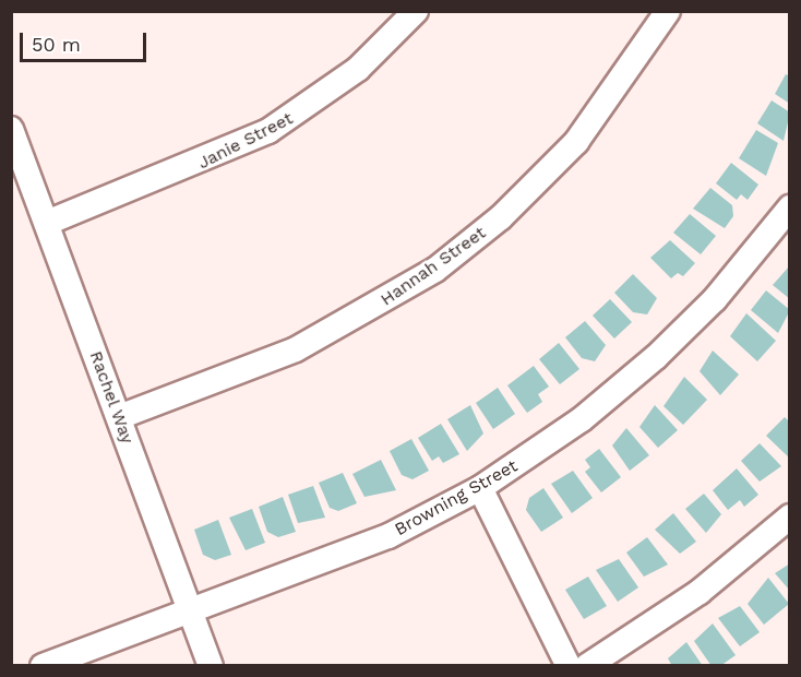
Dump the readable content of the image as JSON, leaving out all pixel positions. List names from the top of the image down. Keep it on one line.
{"streets":{"street":["Janie Street","Hannah Street","Rachel Way","Browning Street"]},"crossings":[["Janie Street","Rachel Way"],["Hannah Street","Rachel Way"],["Rachel Way","Browning Street"]],"scale_bar":"50 m"}
